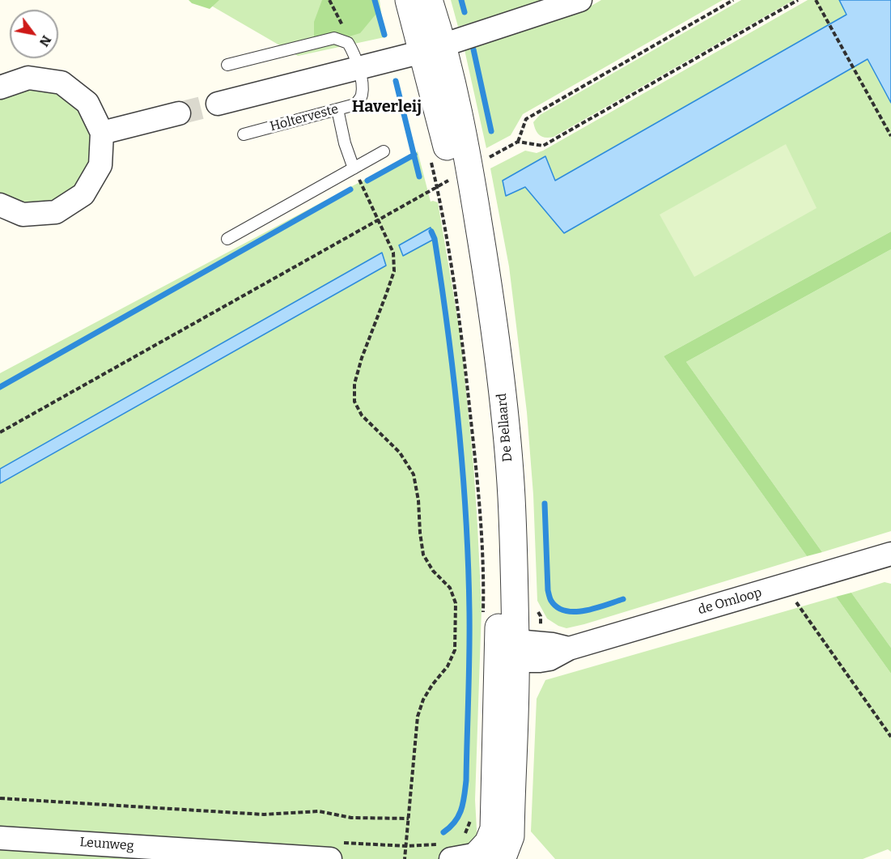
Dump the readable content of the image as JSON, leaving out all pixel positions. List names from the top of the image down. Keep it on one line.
{"streets":{"street":["De Bellaard","de Omloop","Leunweg"],"lane":["Holterveste"]},"crossings":[["De Bellaard","de Omloop"]],"districts":["Haverleij"],"north":"bottom right"}
